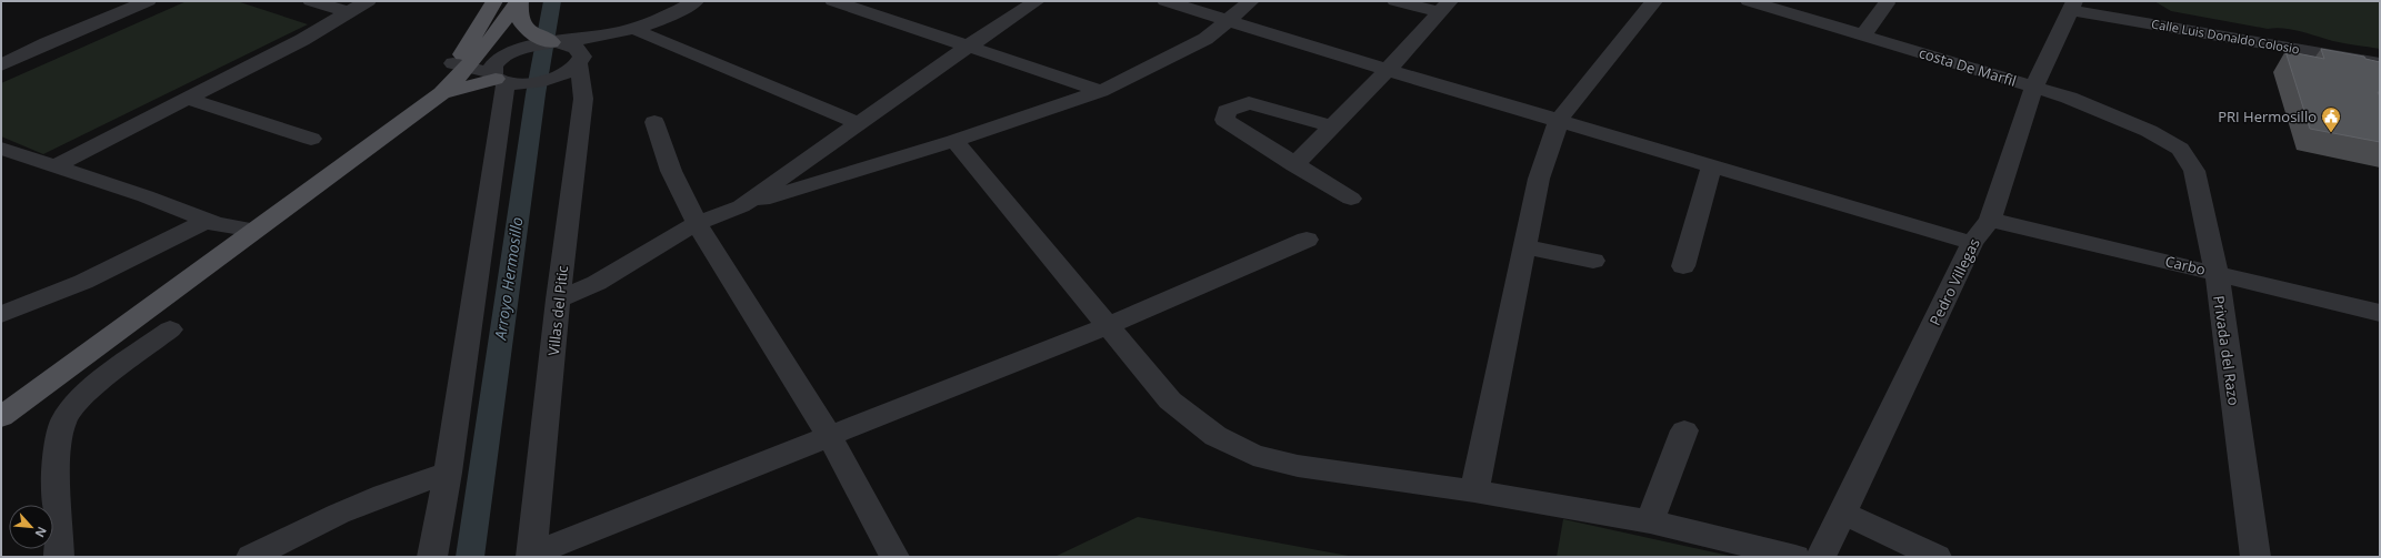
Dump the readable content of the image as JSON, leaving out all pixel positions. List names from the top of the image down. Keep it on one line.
{"streets":{"street":["Calle Luis Donaldo Colosio","costa De Marfil","Carbo","Pedro Villegas","Villas del Pitic","Privada del Razo"]},"crossings":[["Calle Luis Donaldo Colosio","Pedro Villegas"],["costa De Marfil","Pedro Villegas"],["costa De Marfil","Privada del Razo"],["Carbo","Pedro Villegas"],["Carbo","Privada del Razo"]],"water":["Arroyo Hermosillo"],"places":{"public building":["PRI Hermosillo"]},"north":"bottom right"}
